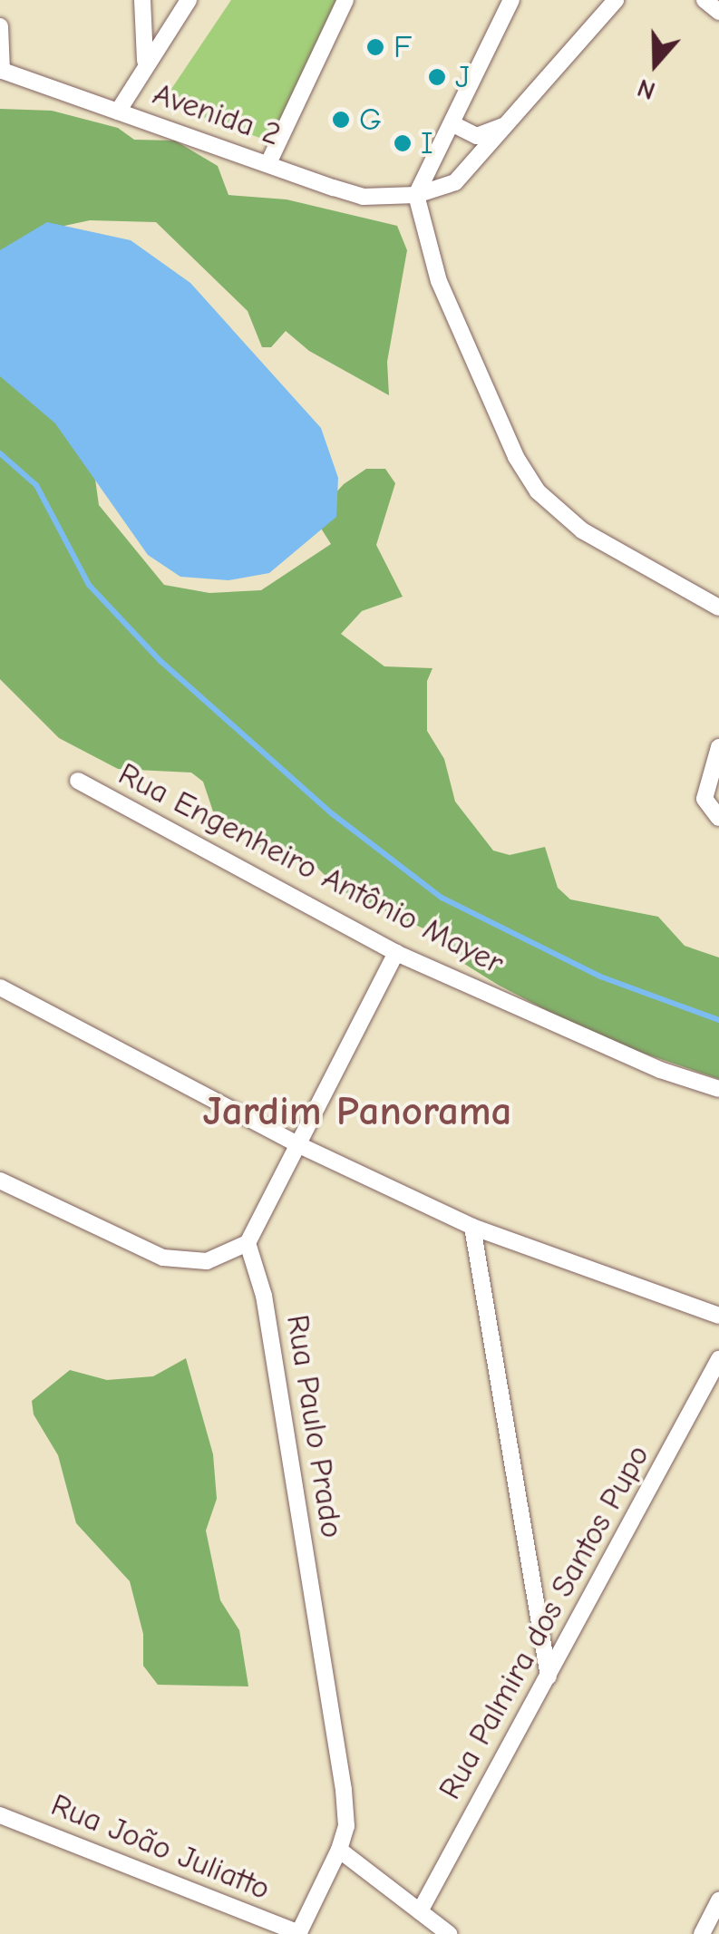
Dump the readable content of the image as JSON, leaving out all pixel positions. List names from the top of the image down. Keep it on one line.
{"streets":{"street":["Avenida 2","Rua Engenheiro Antônio Mayer","Rua Paulo Prado","Rua Palmira dos Santos Pupo","Rua João Juliatto"]},"crossings":[["Rua Paulo Prado","Rua João Juliatto"]],"districts":["Jardim Panorama"],"places":["F","J","G","I"],"north":"bottom"}
